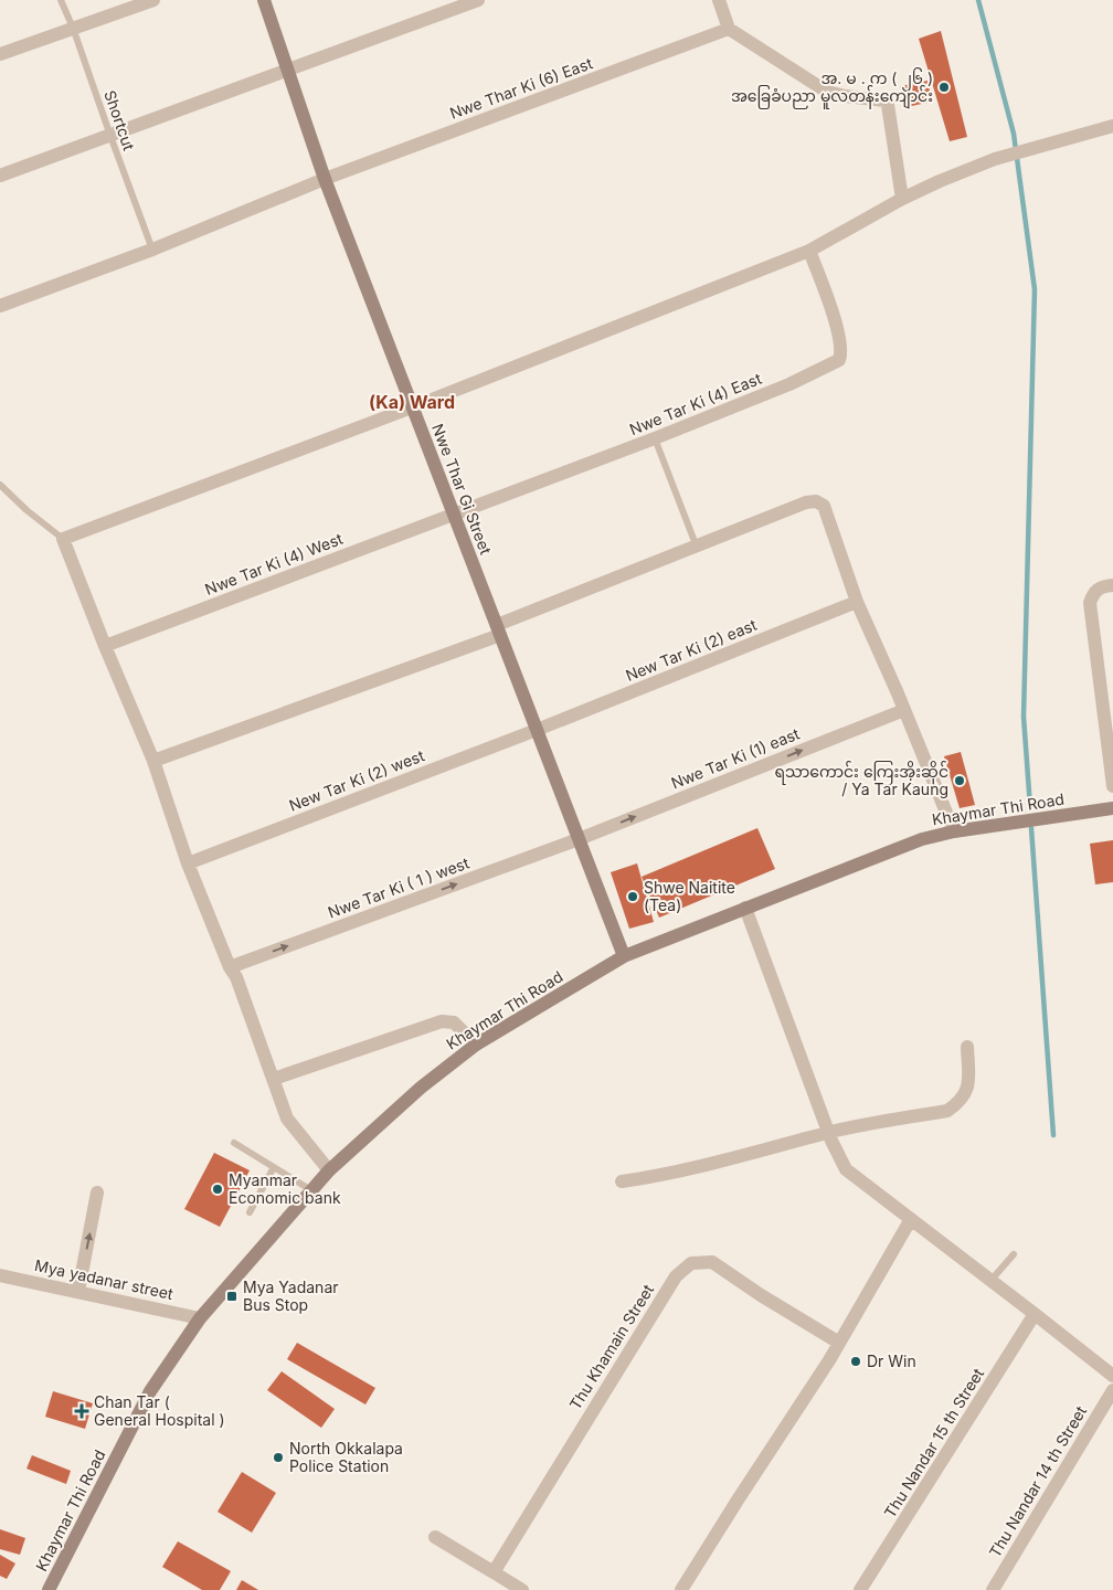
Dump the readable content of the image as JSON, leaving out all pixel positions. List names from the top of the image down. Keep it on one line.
{"streets":{"main road":["Nwe Thar Gi Street","Khaymar Thi Road"],"street":["Nwe Thar Ki (6) East","Nwe Tar Ki (4) East","Nwe Tar Ki (4) West","New Tar Ki (2) east","Nwe Tar Ki (1) east","New Tar Ki (2) west","Nwe Tar Ki ( 1 ) west","Mya yadanar street","Thu Khamain Street","Thu Nandar 15 th Street","Thu Nandar 14 th Street"],"lane":["Shortcut"]},"crossings":[["Nwe Thar Ki (6) East","Shortcut"],["Nwe Thar Ki (6) East","Nwe Thar Gi Street"],["Nwe Tar Ki (4) East","Nwe Thar Gi Street"],["Nwe Tar Ki (4) East","Nwe Tar Ki (4) West"],["Nwe Thar Gi Street","Nwe Tar Ki (4) West"],["Nwe Thar Gi Street","New Tar Ki (2) east"],["Nwe Thar Gi Street","Nwe Tar Ki (1) east"],["Nwe Thar Gi Street","New Tar Ki (2) west"],["Nwe Thar Gi Street","Khaymar Thi Road"],["Nwe Thar Gi Street","Nwe Tar Ki ( 1 ) west"],["New Tar Ki (2) east","New Tar Ki (2) west"],["Nwe Tar Ki (1) east","Nwe Tar Ki ( 1 ) west"],["Khaymar Thi Road","Mya yadanar street"]],"one_way":["Nwe Tar Ki (1) east"],"districts":["(Ka) Ward"],"places":{"other":["အ. မ . က ( ၂၆ ) အခြေခံပညာ မူလတန်းကျောင်း","ရသာကောင်း ကြေးအိုးဆိုင် / Ya Tar Kaung","Shwe Naitite (Tea)","Myanmar Economic bank","Dr Win","North Okkalapa Police Station"],"transit":["Mya Yadanar Bus Stop"],"health":["Chan Tar ( General Hospital )"]}}
